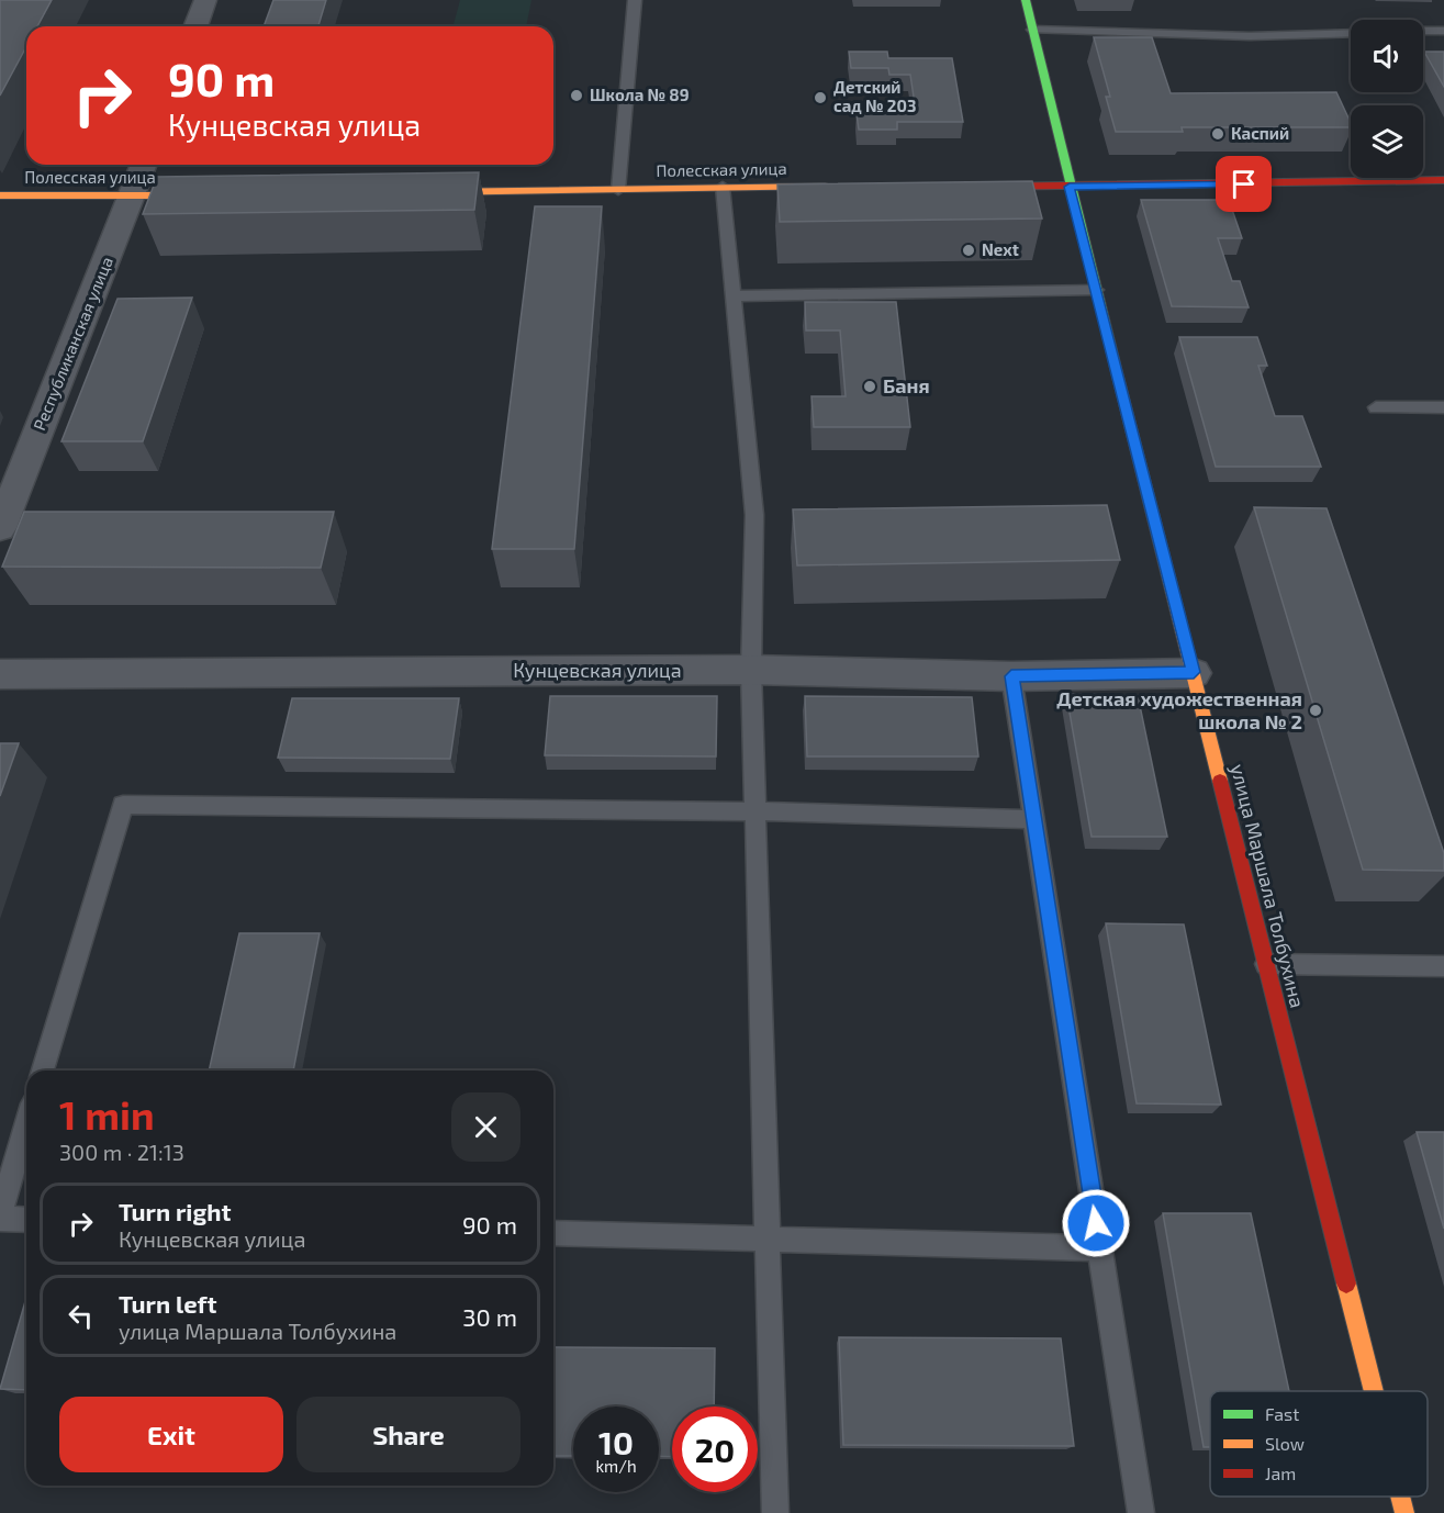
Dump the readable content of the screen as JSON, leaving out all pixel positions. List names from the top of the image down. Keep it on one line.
{"streets":{"street":["Полесская улица","Республиканская улица","Кунцевская улица","улица Маршала Толбухина"]},"crossings":[["Полесская улица","Республиканская улица"],["Кунцевская улица","улица Маршала Толбухина"]],"places":["Школа № 89","Детский сад № 203","Каспий","Next","Баня","Детская художественная школа № 2"],"legend":["Fast","Slow","Jam"],"page":{"turn":["90 m","Кунцевская улица"],"heading":["1 min","300 m · 21:13"],"list":[{"name":"Turn right","note":"Кунцевская улица","value":"90 m"},{"name":"Turn left","note":"улица Маршала Толбухина","value":"30 m"}],"buttons":["Exit","Share"],"speed":"10 km/h","limit":"20"}}
